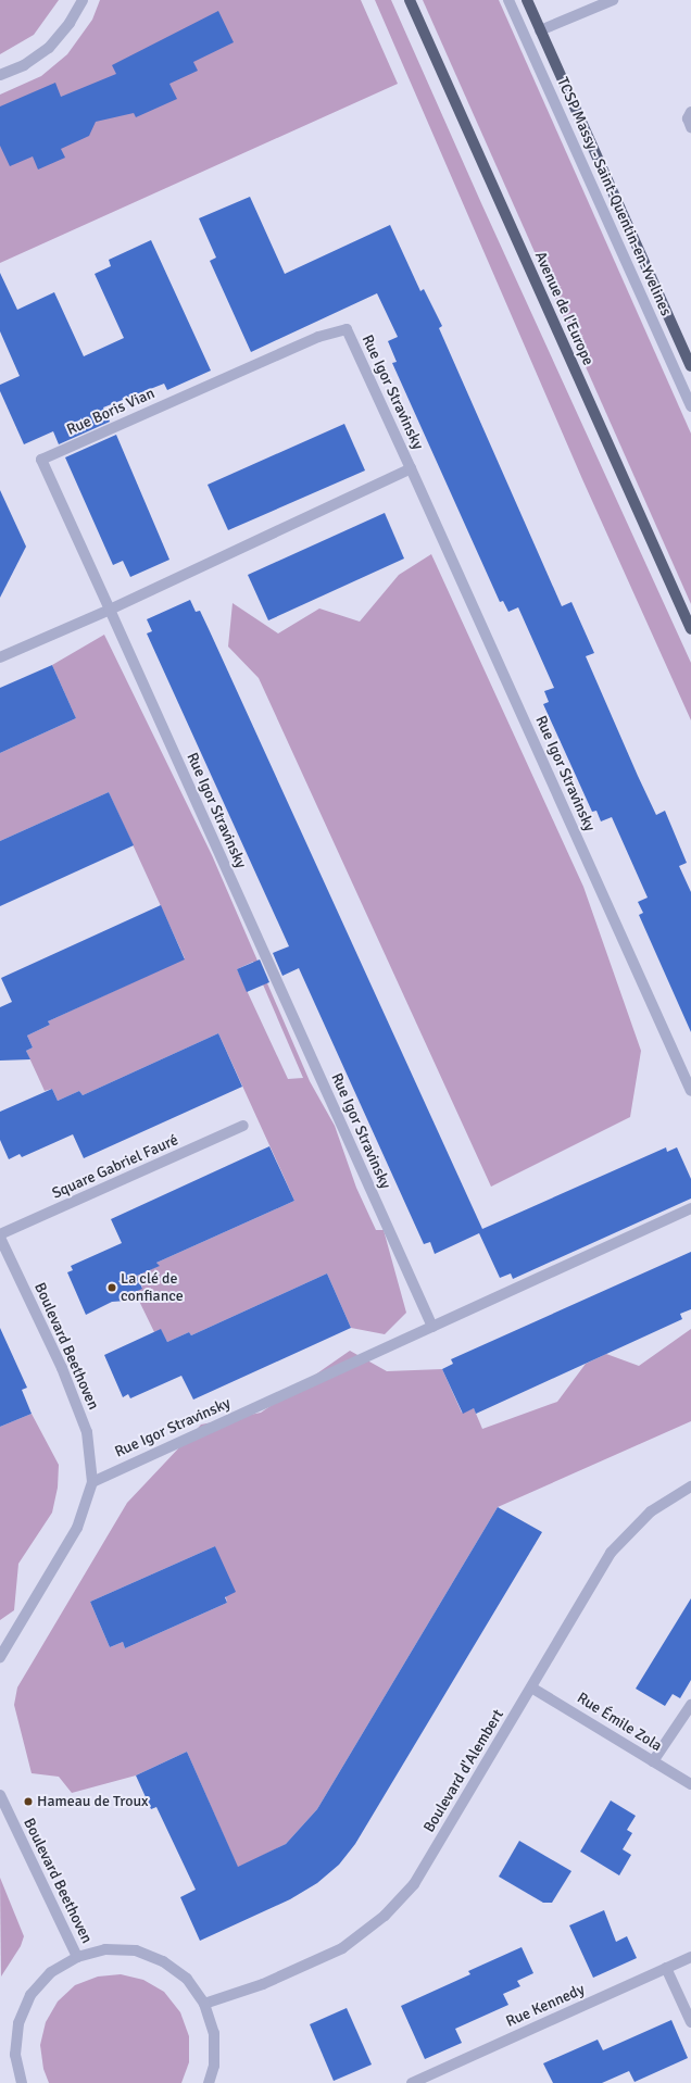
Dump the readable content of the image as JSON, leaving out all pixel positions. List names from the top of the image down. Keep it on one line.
{"streets":{"main road":["Avenue de l'Europe"],"street":["TCSP Massy - Saint-Quentin-en-Yvelines","Rue Igor Stravinsky","Rue Boris Vian","Square Gabriel Fauré","Boulevard Beethoven","Rue Émile Zola","Boulevard d'Alembert","Rue Kennedy"]},"crossings":[["Rue Igor Stravinsky","Rue Boris Vian"],["Rue Igor Stravinsky","Boulevard Beethoven"],["Square Gabriel Fauré","Boulevard Beethoven"],["Rue Émile Zola","Boulevard d'Alembert"]],"places":["La clé de confiance","Hameau de Troux"]}
